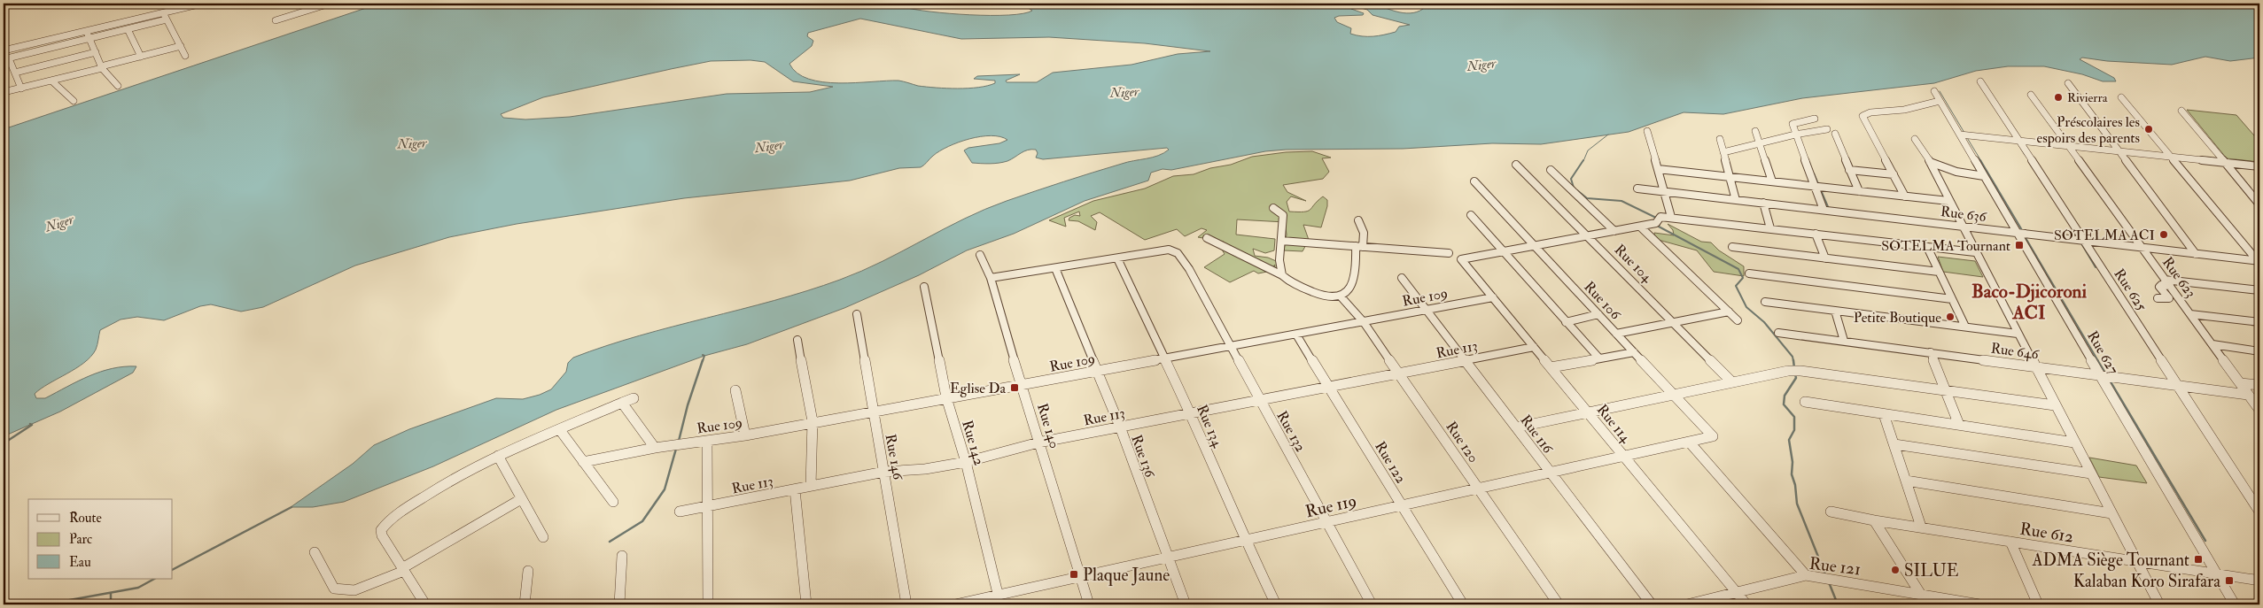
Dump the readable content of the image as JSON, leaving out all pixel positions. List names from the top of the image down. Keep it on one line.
{"streets":{"street":["Rue 636","Rue 104","Rue 623","Rue 625","Rue 109","Rue 106","Rue 113","Rue 646","Rue 627","Rue 114","Rue 140","Rue 134","Rue 132","Rue 116","Rue 120","Rue 142","Rue 136","Rue 146","Rue 122","Rue 119","Rue 612","Rue 121"]},"crossings":[["Rue 636","Rue 623"],["Rue 636","Rue 625"],["Rue 636","Rue 627"],["Rue 623","Rue 646"],["Rue 625","Rue 646"],["Rue 109","Rue 114"],["Rue 109","Rue 140"],["Rue 109","Rue 134"],["Rue 109","Rue 132"],["Rue 109","Rue 116"],["Rue 109","Rue 120"],["Rue 109","Rue 142"],["Rue 109","Rue 136"],["Rue 109","Rue 146"],["Rue 109","Rue 122"],["Rue 106","Rue 119"],["Rue 113","Rue 114"],["Rue 113","Rue 140"],["Rue 113","Rue 134"],["Rue 113","Rue 132"],["Rue 113","Rue 116"],["Rue 113","Rue 120"],["Rue 113","Rue 142"],["Rue 113","Rue 136"],["Rue 113","Rue 146"],["Rue 113","Rue 122"],["Rue 646","Rue 627"],["Rue 627","Rue 612"],["Rue 114","Rue 119"],["Rue 114","Rue 121"],["Rue 140","Rue 132"],["Rue 140","Rue 119"],["Rue 134","Rue 132"],["Rue 134","Rue 119"],["Rue 132","Rue 136"],["Rue 132","Rue 119"],["Rue 116","Rue 119"],["Rue 120","Rue 119"],["Rue 142","Rue 119"],["Rue 136","Rue 119"],["Rue 122","Rue 119"]],"districts":["Baco-Djicoroni ACI"],"water":["Niger"],"places":{"other":["Rivierra","Préscolaires les espoirs des parents","SOTELMA ACI","Petite Boutique","SILUE"],"transit":["SOTELMA Tournant","Eglise Da","ADMA Siège Tournant","Plaque Jaune","Kalaban Koro Sirafara"]},"legend":["Route","Parc","Eau"]}
